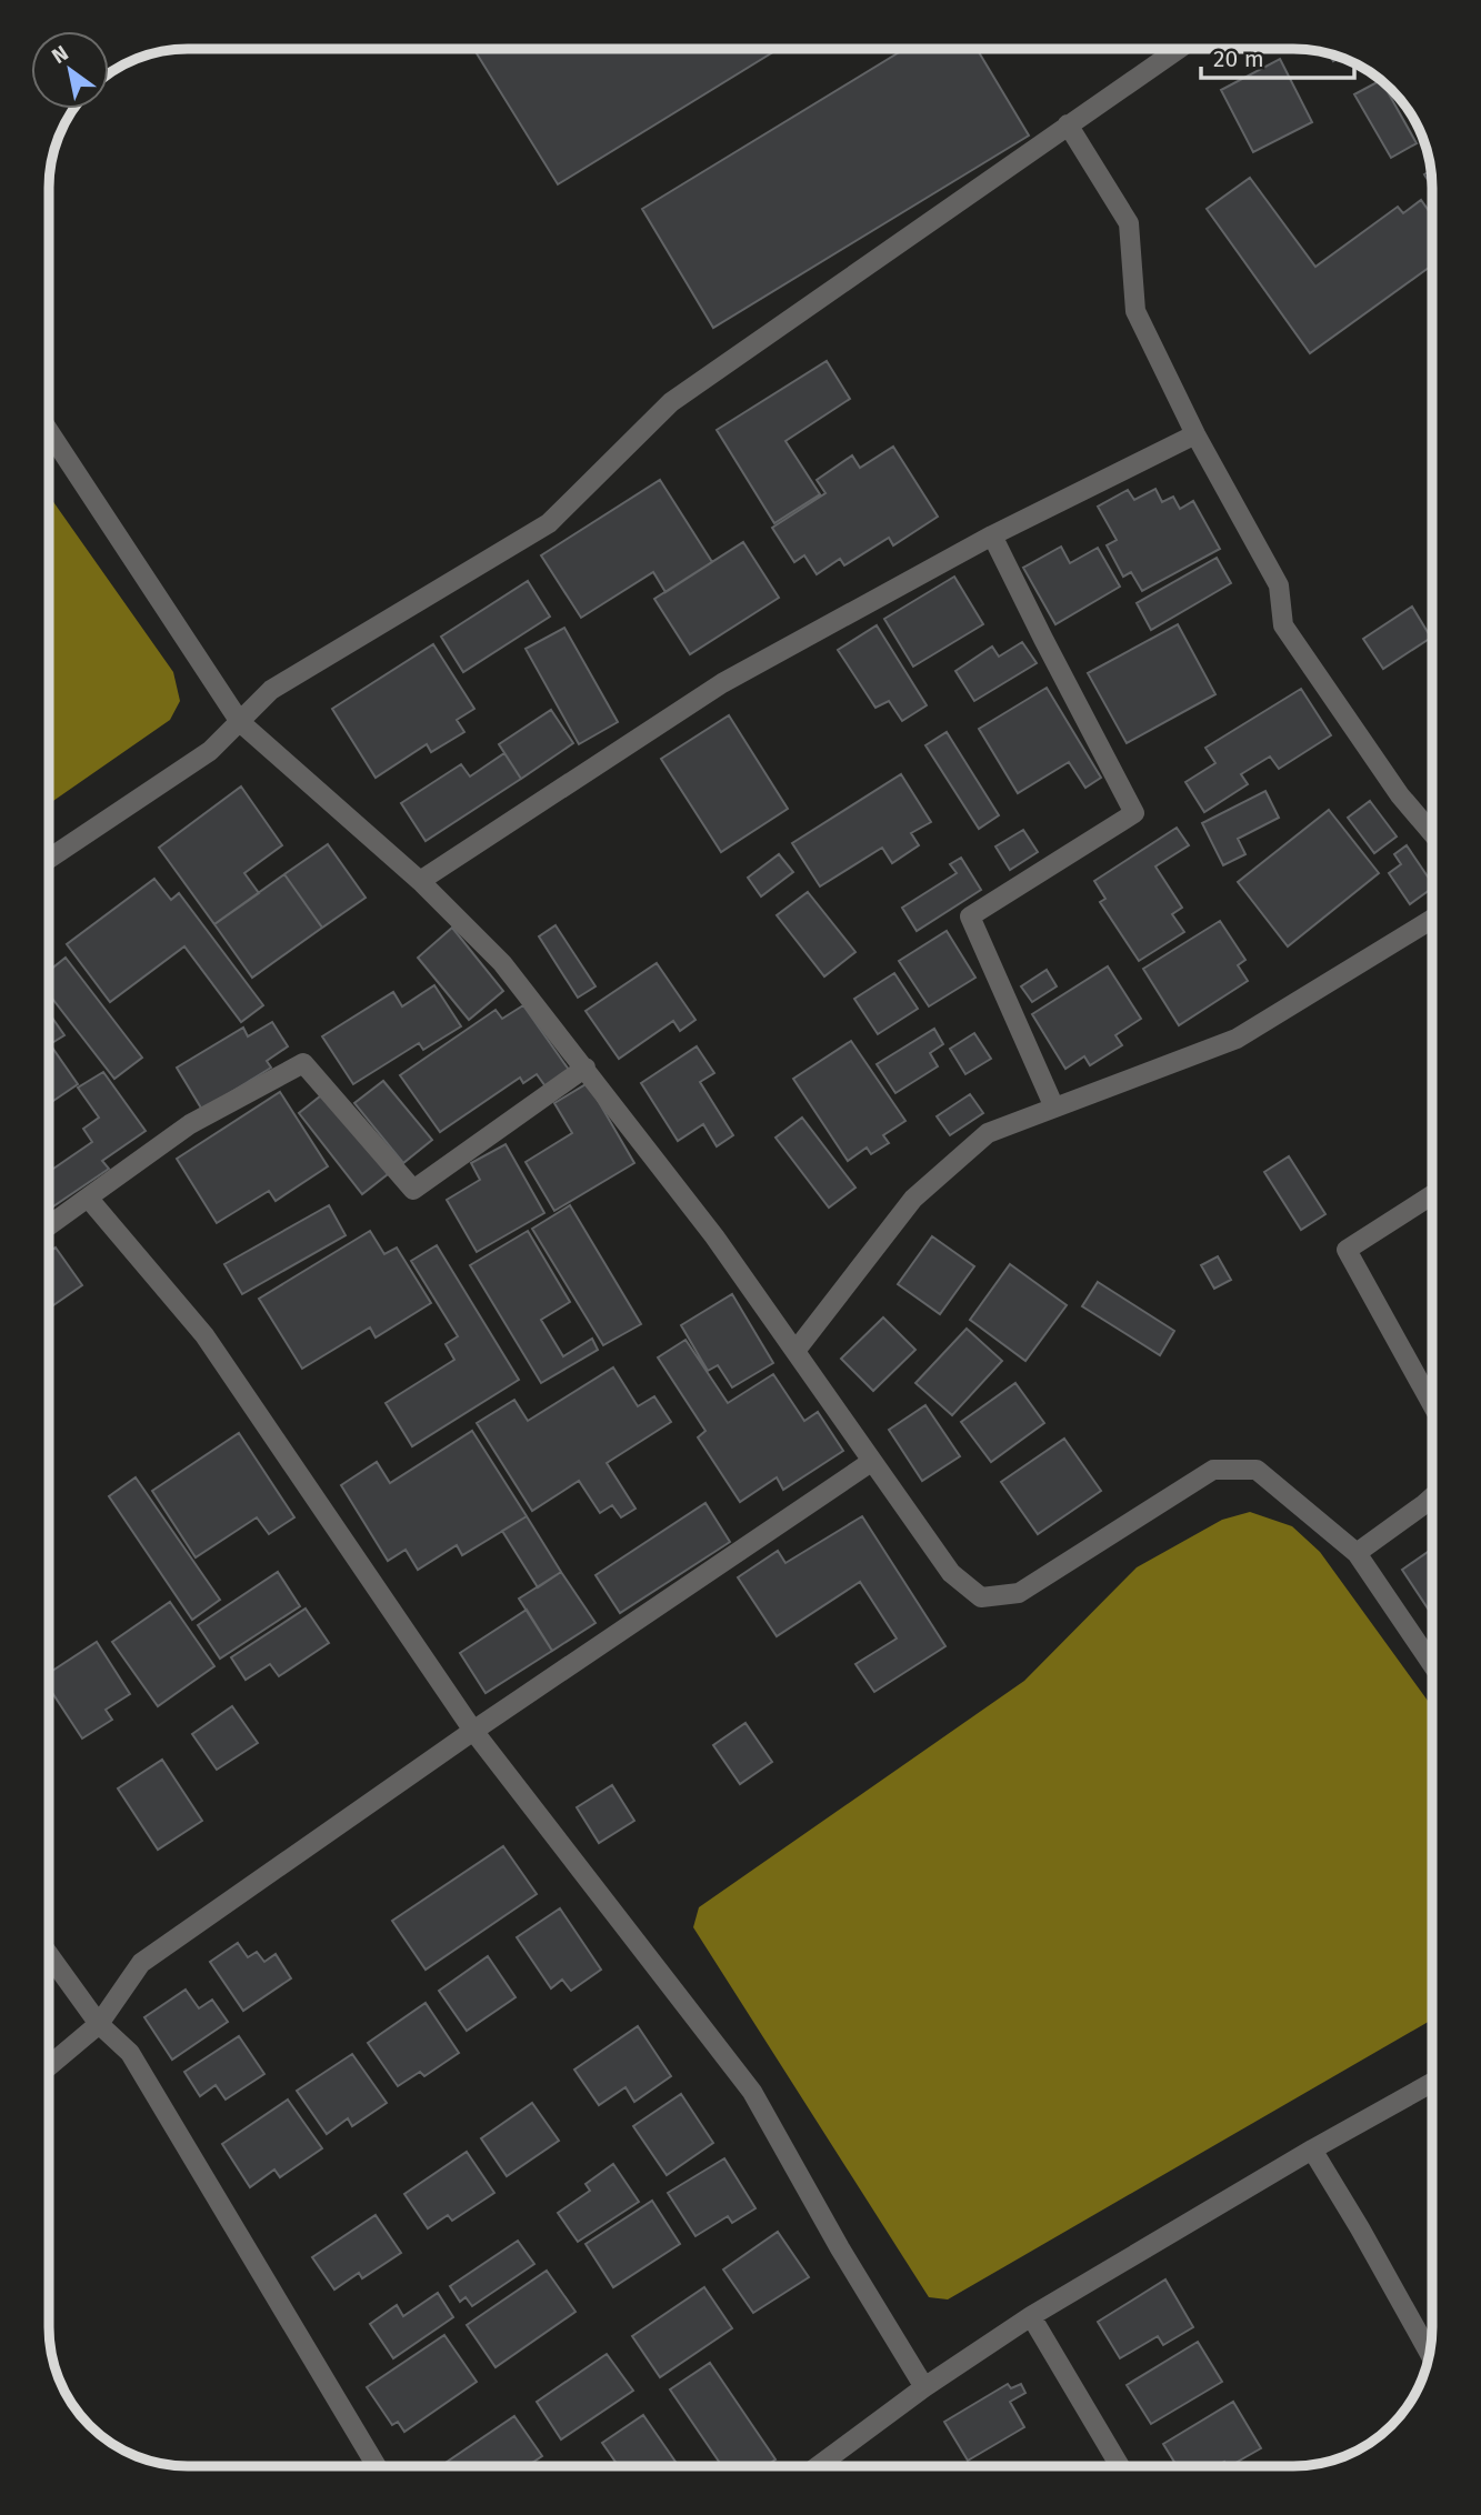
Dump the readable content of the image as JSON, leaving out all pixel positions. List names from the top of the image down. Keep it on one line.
{"scale_bar":"20 m","north":"top left"}
